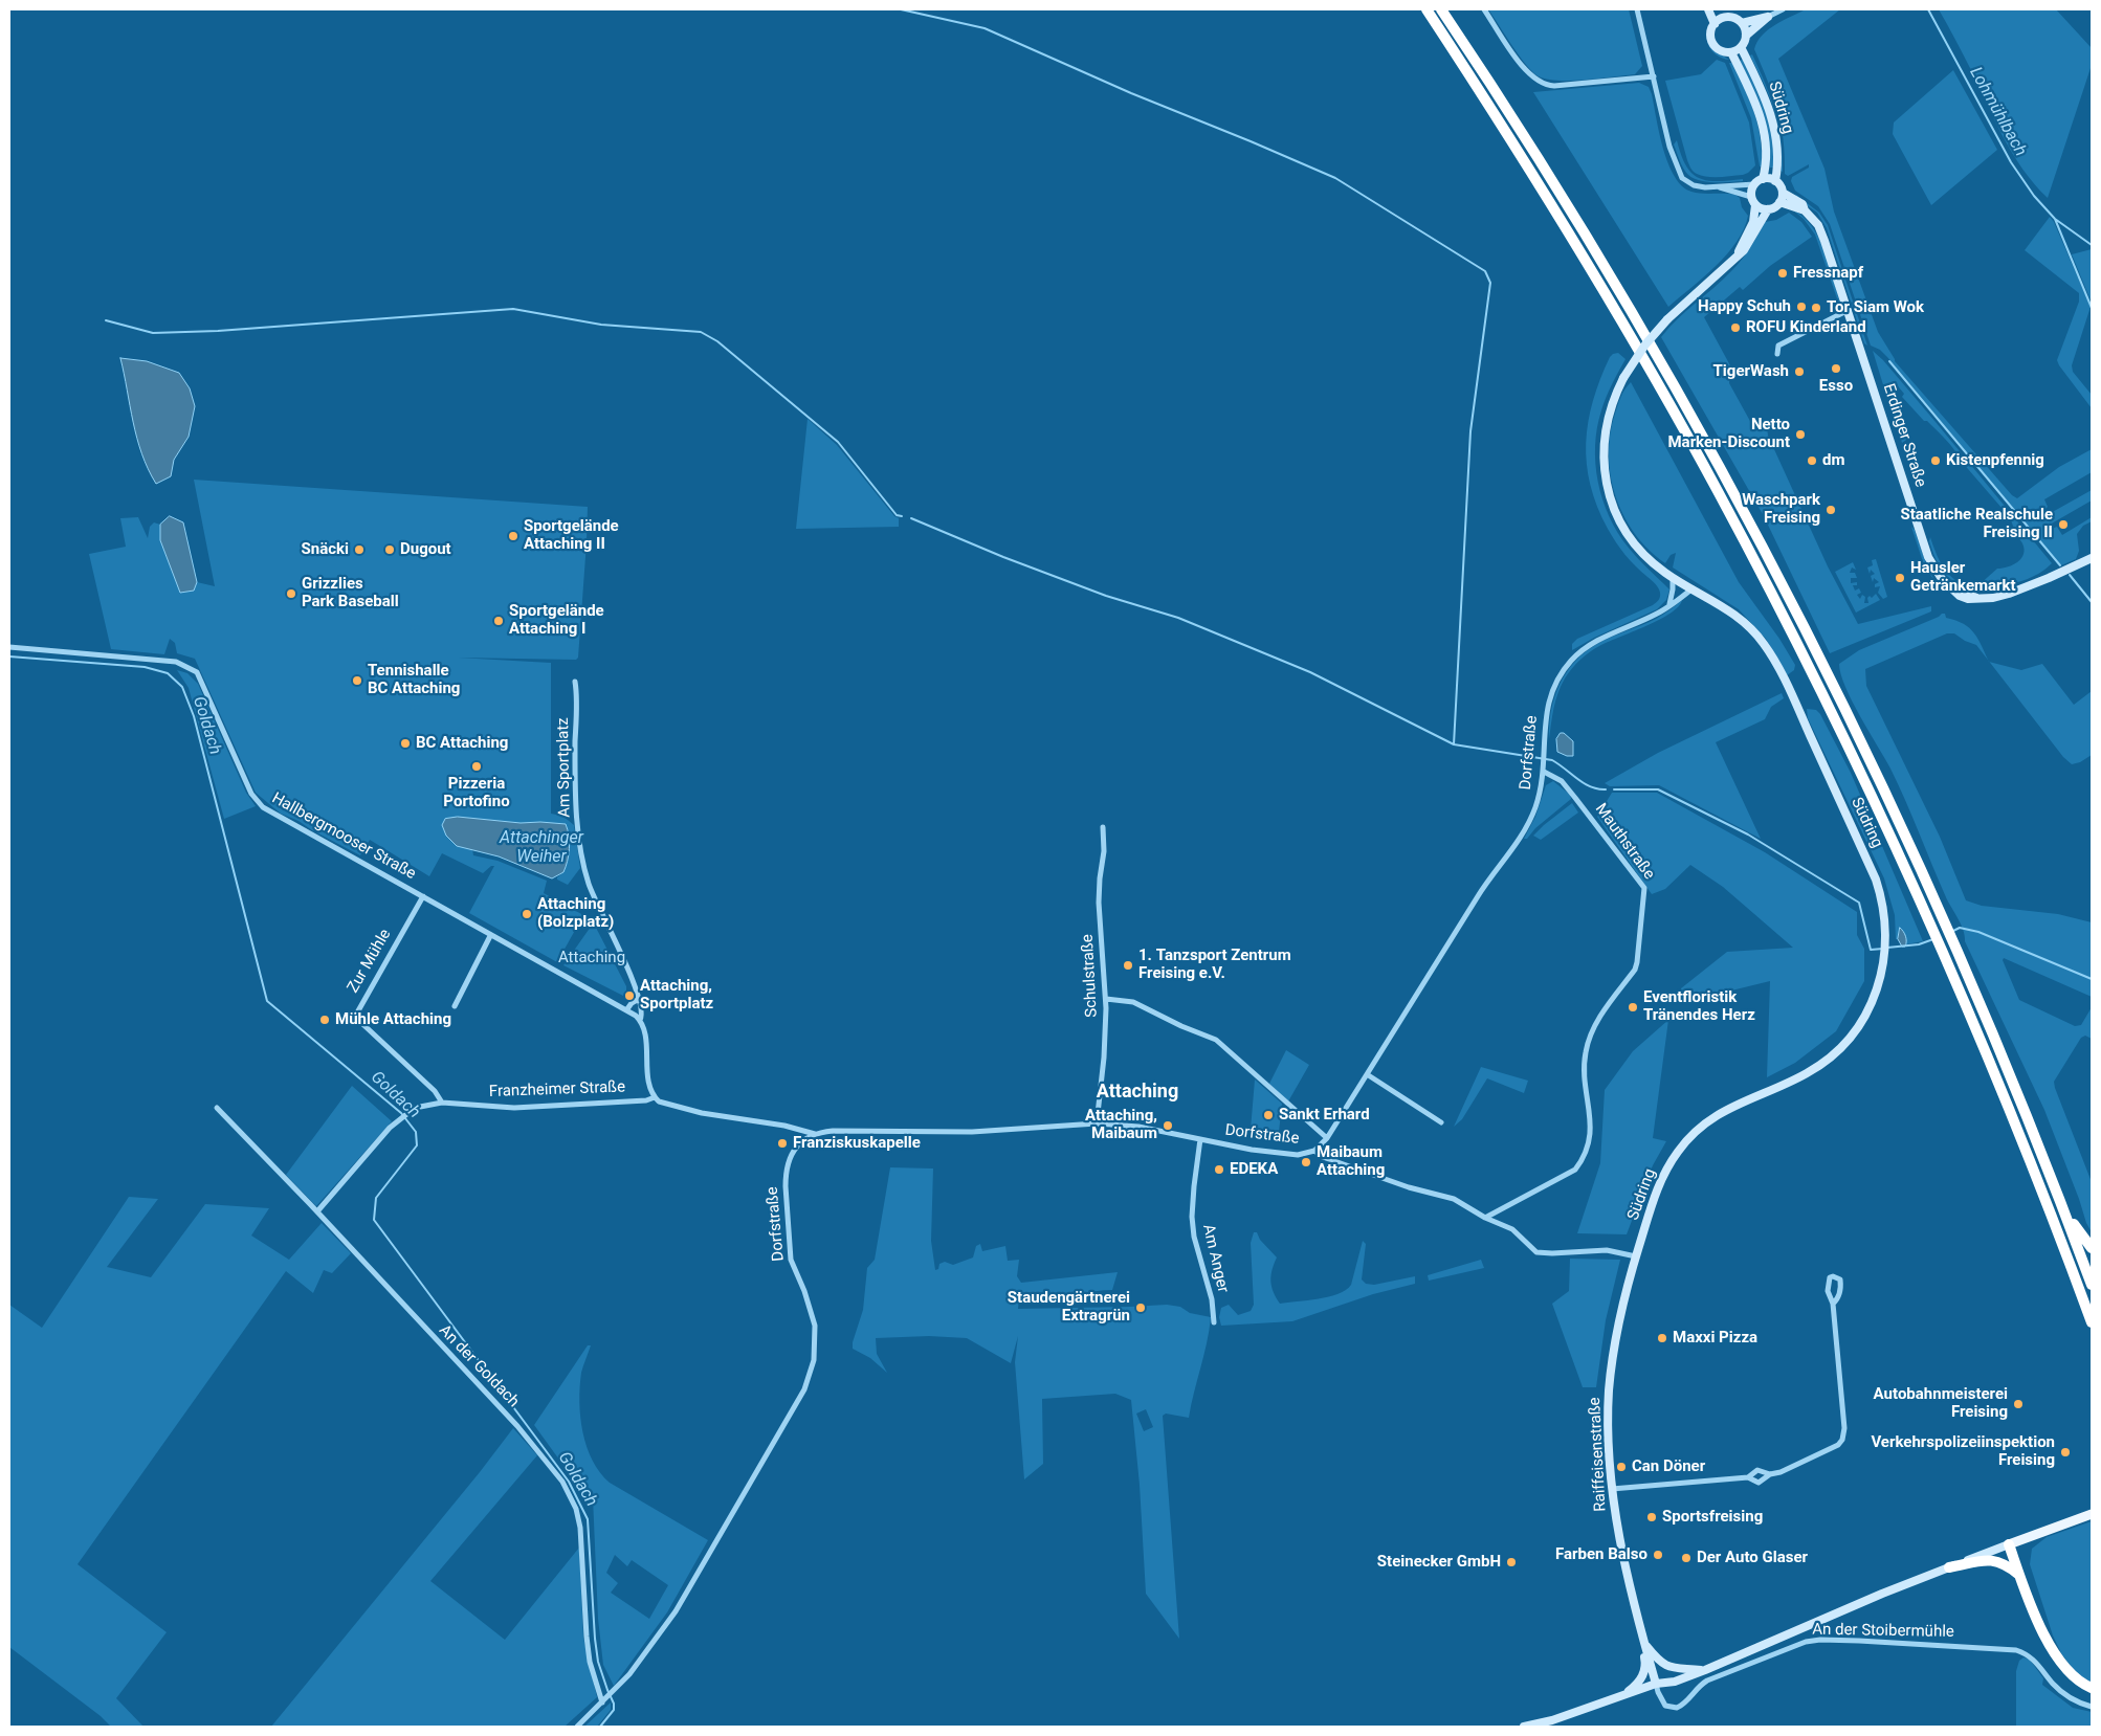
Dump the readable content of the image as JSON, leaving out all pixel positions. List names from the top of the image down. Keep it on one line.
{"streets":{"main road":["Südring","Erdinger Straße","Raiffeisenstraße"],"street":["Dorfstraße","Am Sportplatz","Hallbergmooser Straße","Mauthstraße","Zur Mühle","Schulstraße","Franzheimer Straße","Am Anger","An der Goldach","An der Stoibermühle"]},"crossings":[["Südring","Erdinger Straße"],["Südring","Dorfstraße"],["Südring","Raiffeisenstraße"],["Dorfstraße","Mauthstraße"],["Dorfstraße","Schulstraße"],["Dorfstraße","Am Anger"],["Dorfstraße","An der Goldach"],["Am Sportplatz","Hallbergmooser Straße"],["Hallbergmooser Straße","Zur Mühle"],["Zur Mühle","Franzheimer Straße"],["Franzheimer Straße","An der Goldach"],["Raiffeisenstraße","An der Stoibermühle"]],"districts":["Attaching"],"water":["Lohmühlbach","Goldach","Attachinger Weiher"],"parks":["Attaching"],"places":["Fressnapf","Happy Schuh","Tor Siam Wok","ROFU Kinderland","Esso","TigerWash","Netto Marken-Discount","dm","Kistenpfennig","Waschpark Freising","Staatliche Realschule Freising II","Sportgelände Attaching II","Snäcki","Dugout","Hausler Getränkemarkt","Grizzlies Park Baseball","Sportgelände Attaching I","Tennishalle BC Attaching","BC Attaching","Pizzeria Portofino","Attaching (Bolzplatz)","1. Tanzsport Zentrum Freising e.V.","Attaching, Sportplatz","Eventfloristik Tränendes Herz","Mühle Attaching","Sankt Erhard","Attaching, Maibaum","Franziskuskapelle","Maibaum Attaching","EDEKA","Staudengärtnerei Extragrün","Maxxi Pizza","Autobahnmeisterei Freising","Verkehrspolizeiinspektion Freising","Can Döner","Sportsfreising","Farben Balso","Der Auto Glaser","Steinecker GmbH"]}
